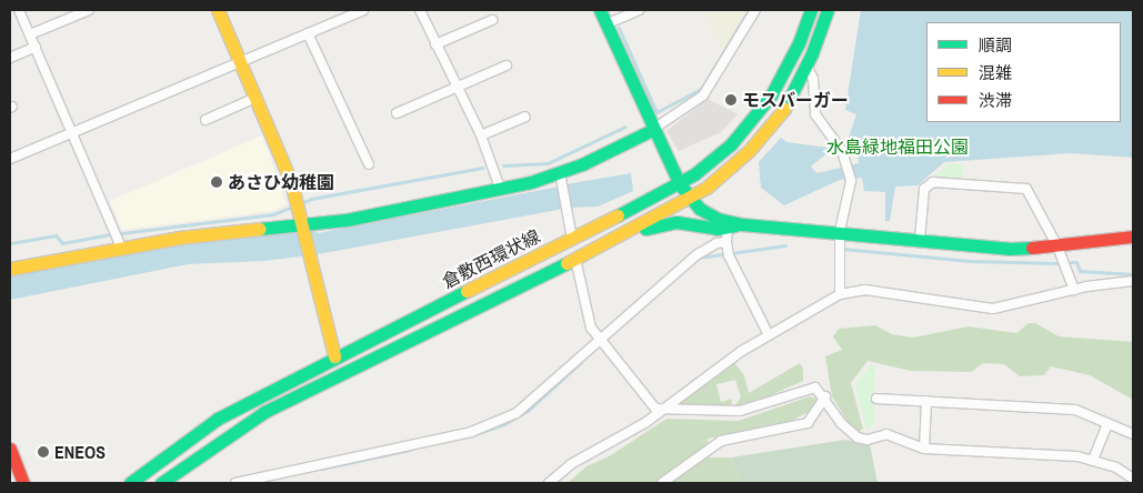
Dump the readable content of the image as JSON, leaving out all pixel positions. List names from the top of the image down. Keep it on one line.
{"streets":{"main road":["倉敷西環状線"]},"parks":["水島緑地福田公園"],"places":["モスバーガー","あさひ幼稚園","ENEOS"],"legend":["順調","混雑","渋滞"]}
